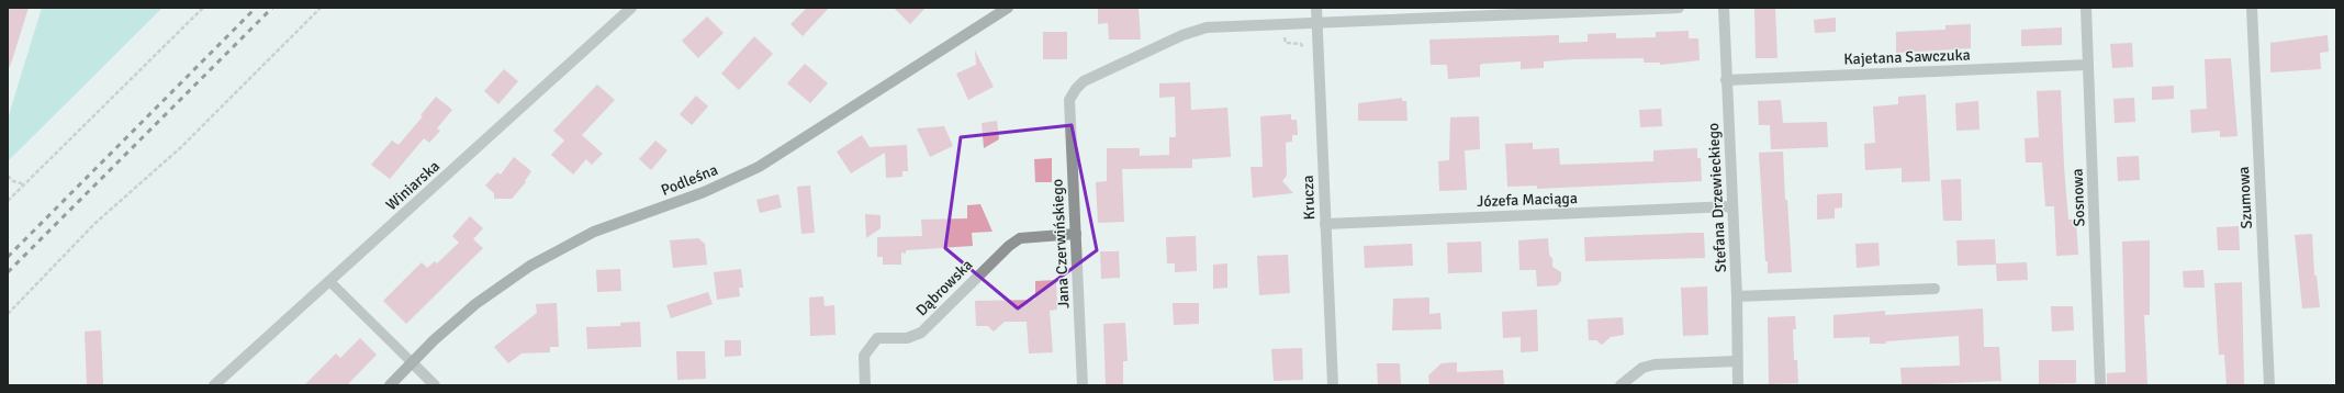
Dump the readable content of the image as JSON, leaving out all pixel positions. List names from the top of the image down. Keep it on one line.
{"streets":{"street":["Kajetana Sawczuka","Podleśna","Winiarska","Krucza","Stefana Drzewieckiego","Sosnowa","Szumowa","Józefa Maciąga","Jana Czerwińskiego","Dąbrowska"]},"crossings":[["Kajetana Sawczuka","Stefana Drzewieckiego"],["Kajetana Sawczuka","Sosnowa"],["Krucza","Józefa Maciąga"],["Krucza","Jana Czerwińskiego"],["Stefana Drzewieckiego","Józefa Maciąga"],["Jana Czerwińskiego","Dąbrowska"]]}
